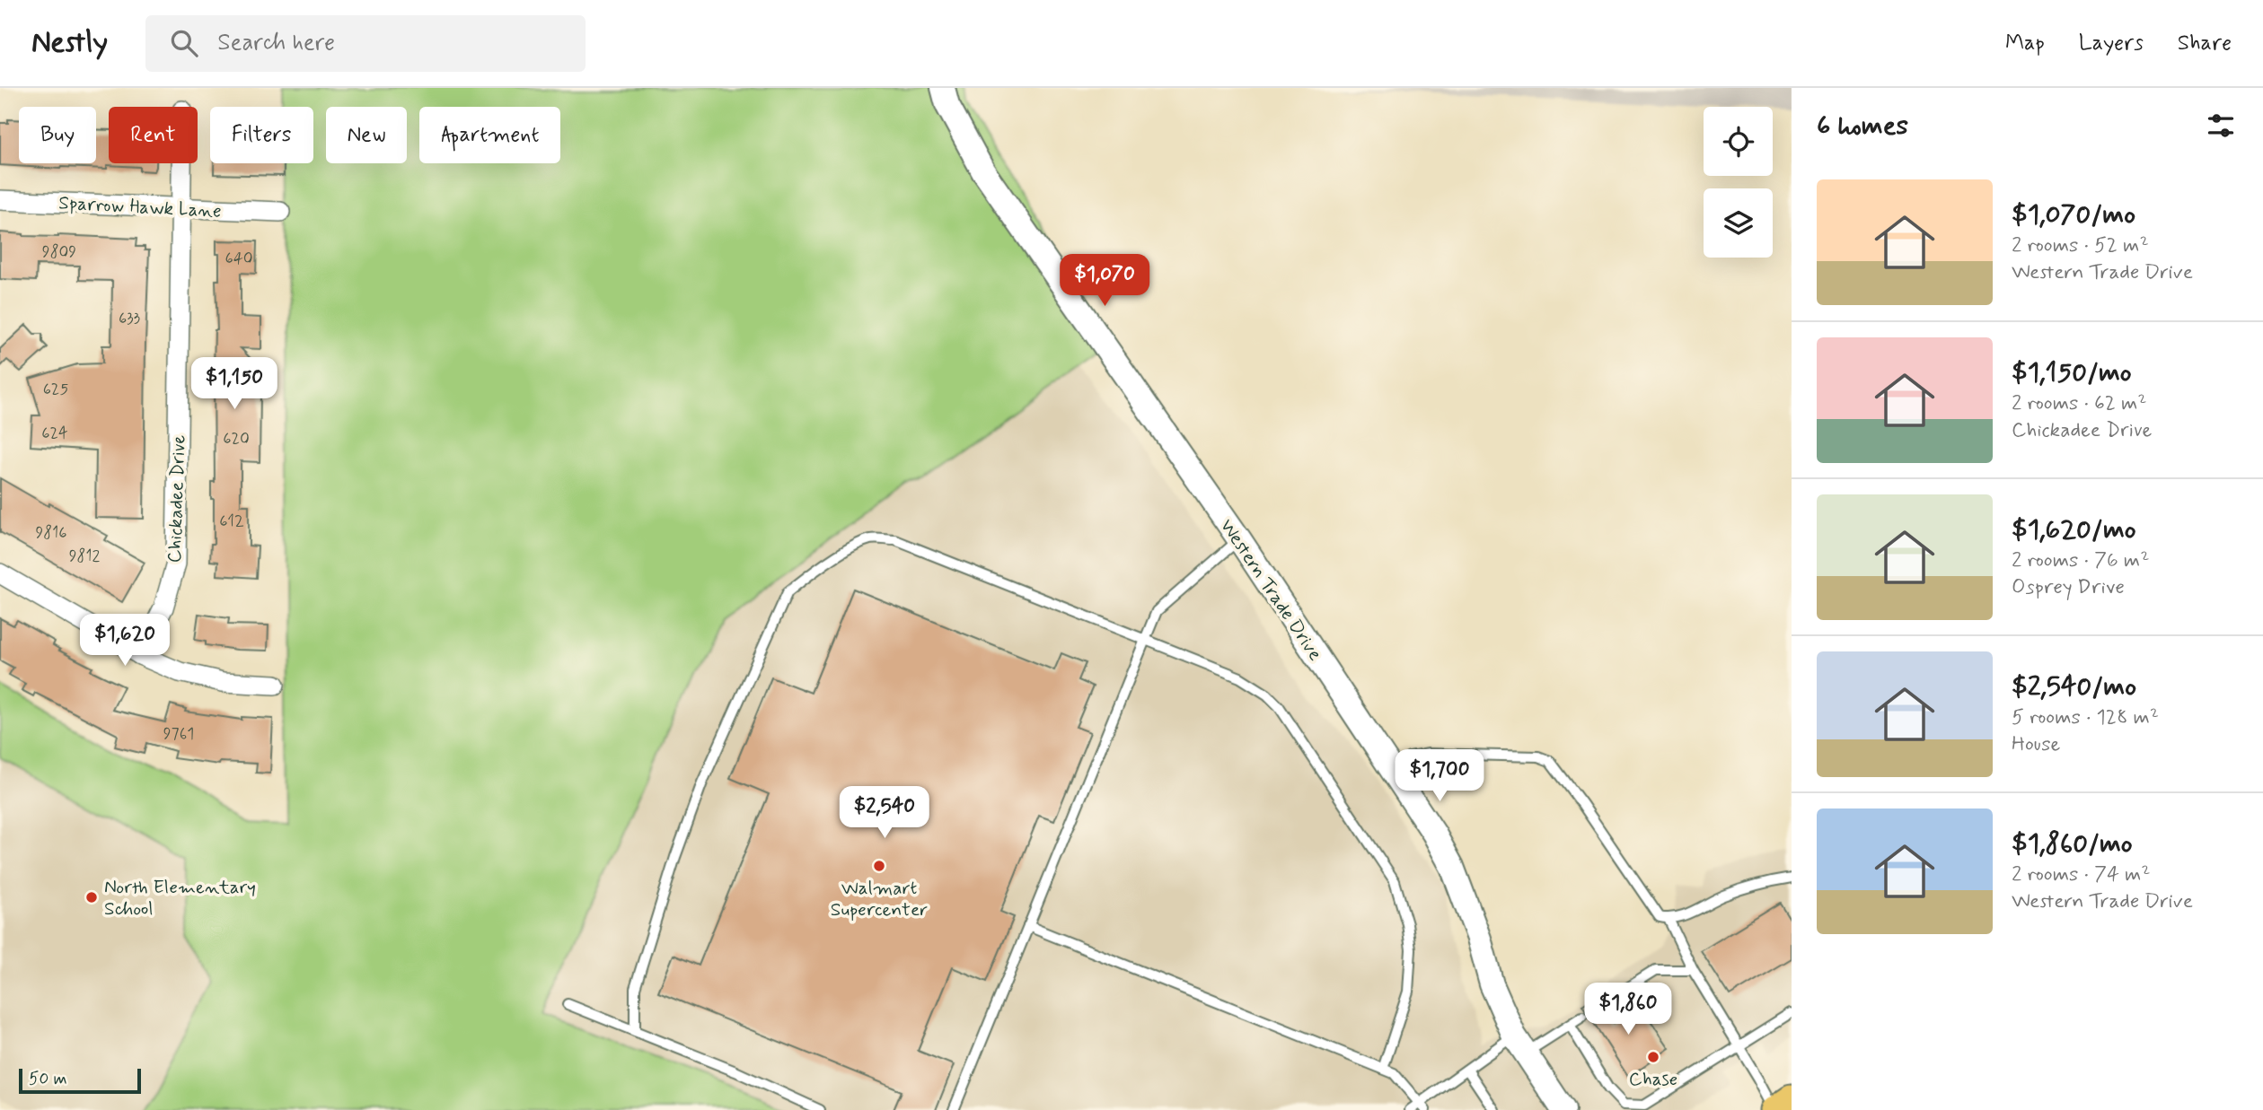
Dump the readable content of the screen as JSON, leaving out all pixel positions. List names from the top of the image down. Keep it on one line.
{"streets":{"street":["Sparrow Hawk Lane","Chickadee Drive","Western Trade Drive"]},"crossings":[["Sparrow Hawk Lane","Chickadee Drive"]],"places":["Walmart Supercenter","North Elementary School","Chase"],"house_numbers":["9809","640","633","625","624","620","612","9816","9812","9761"],"scale_bar":"50 m","page":{"header":"Nestly","search":"Search here","nav":["Map","Layers","Share"],"heading":"6 homes","chip":["Buy","Rent","Filters","New","Apartment"],"list":[{"name":"$1,070/mo","note":"2 rooms · 52 m² · Western Trade Drive"},{"name":"$1,150/mo","note":"2 rooms · 62 m² · Chickadee Drive"},{"name":"$1,620/mo","note":"2 rooms · 76 m² · Osprey Drive"},{"name":"$2,540/mo","note":"5 rooms · 128 m² · House"},{"name":"$1,860/mo","note":"2 rooms · 74 m² · Western Trade Drive"}],"price":["$1,070","$1,150","$1,620","$1,700","$2,540","$1,860"],"scale":"50 m"}}
